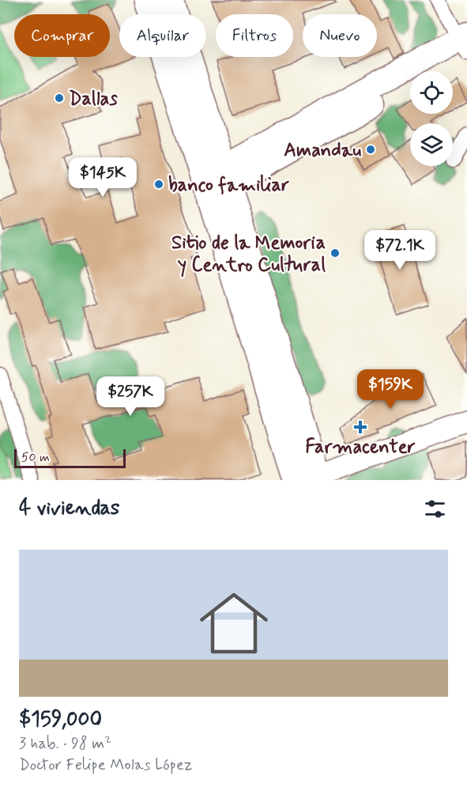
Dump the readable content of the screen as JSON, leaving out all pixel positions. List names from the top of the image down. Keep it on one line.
{"places":{"other":["Dallas","Amandau","banco familiar","Sitio de la Memoria y Centro Cultural"],"health":["Farmacenter"]},"scale_bar":"50 m","page":{"chip":["Comprar","Alquilar","Filtros","Nuevo"],"price":["$145K","$72.1K","$159K","$257K"],"scale":"50 m","heading":"4 viviendas","list":[{"name":"$159,000","note":"3 hab. · 98 m² · Doctor Felipe Molas López"}]}}
